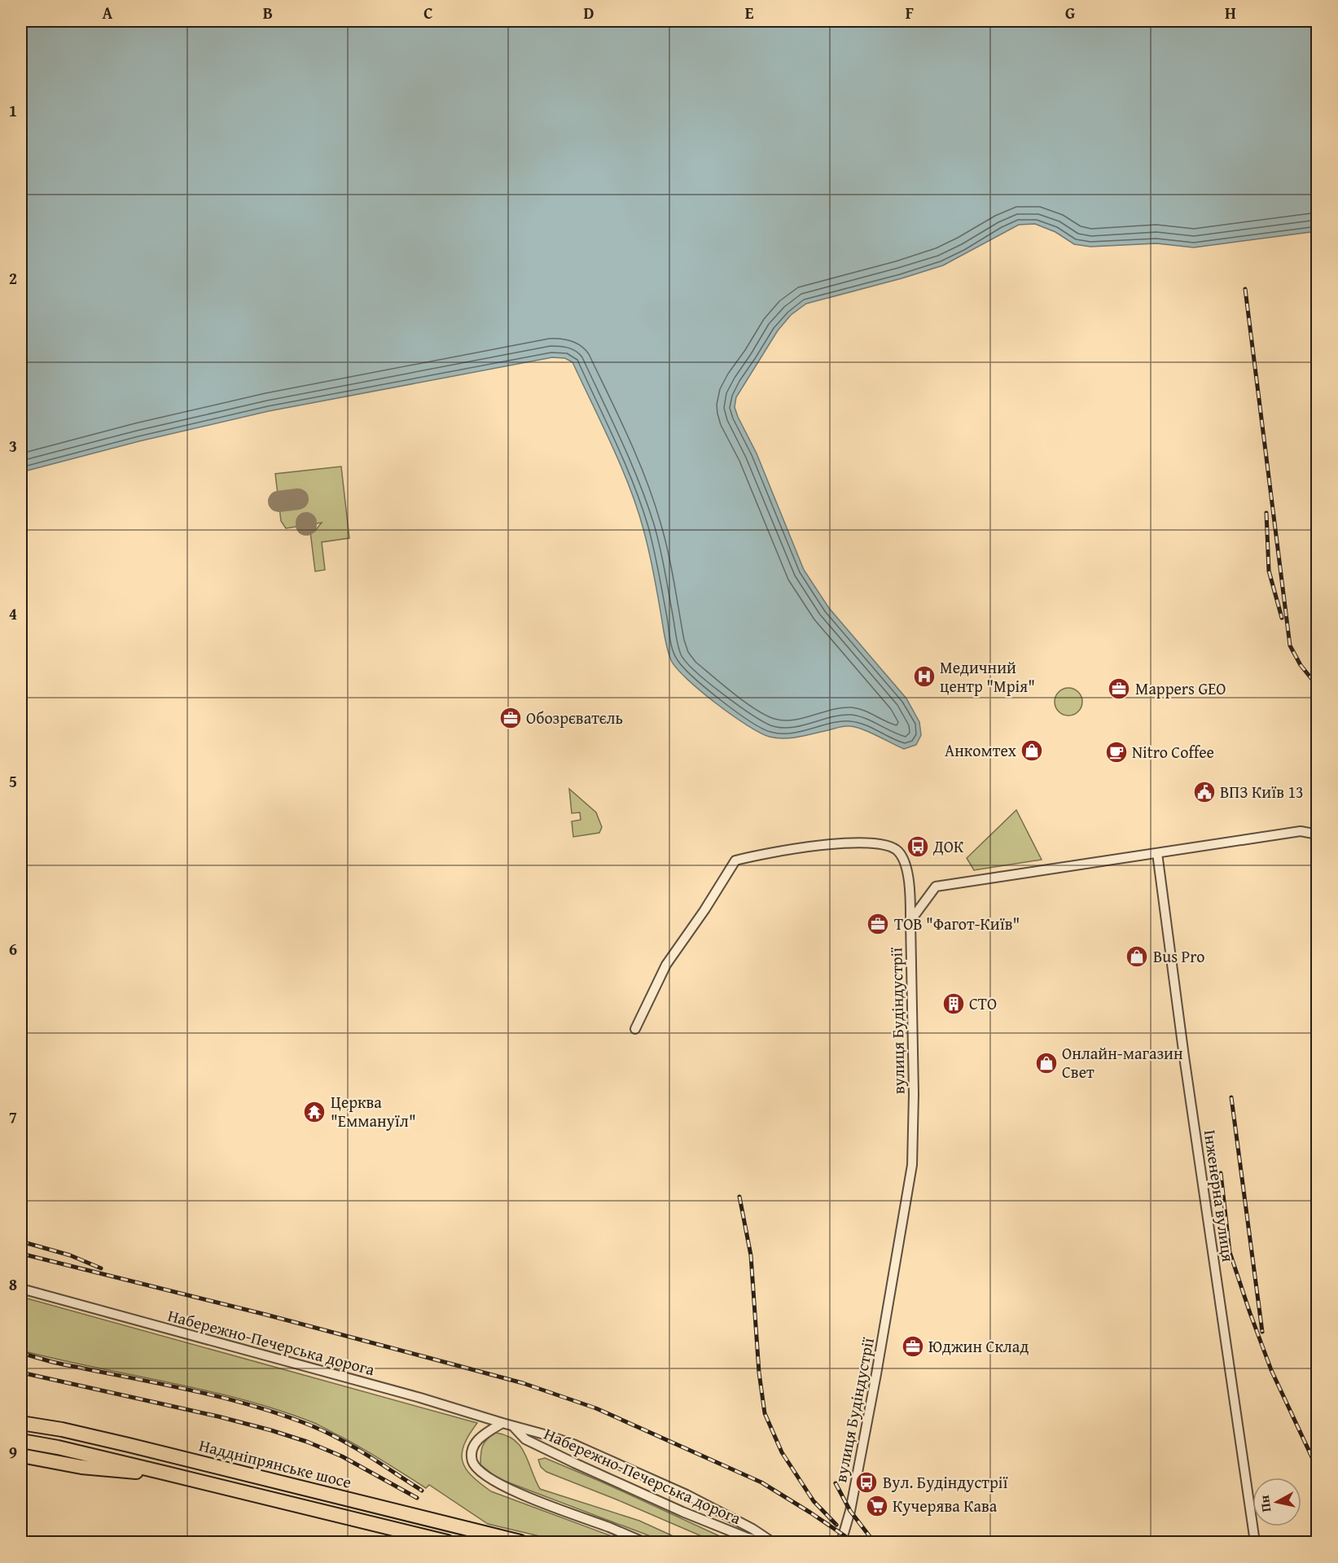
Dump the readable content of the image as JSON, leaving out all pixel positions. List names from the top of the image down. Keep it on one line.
{"streets":{"main road":["Наддніпрянське шосе"],"street":["вулиця Будіндустрії","Інженерна вулиця","Набережно-Печерська дорога"]},"places":{"hospital":["Медичний центр \"Мрія\""],"office":["Mappers GEO","Обозрєватєль","ТОВ \"Фагот-Київ\"","Юджин Склад"],"shop":["Анкомтех","Bus Pro","Онлайн-магазин Свет"],"cafe":["Nitro Coffee"],"public building":["ВПЗ Київ 13"],"bus stop":["ДОК","Вул. Будіндустрії"],"building":["СТО"],"temple":["Церква \"Еммануїл\""],"supermarket":["Кучерява Кава"]},"north":"left","grid":{"columns":["A","B","C","D","E","F","G","H"],"rows":["1","2","3","4","5","6","7","8","9"]}}
